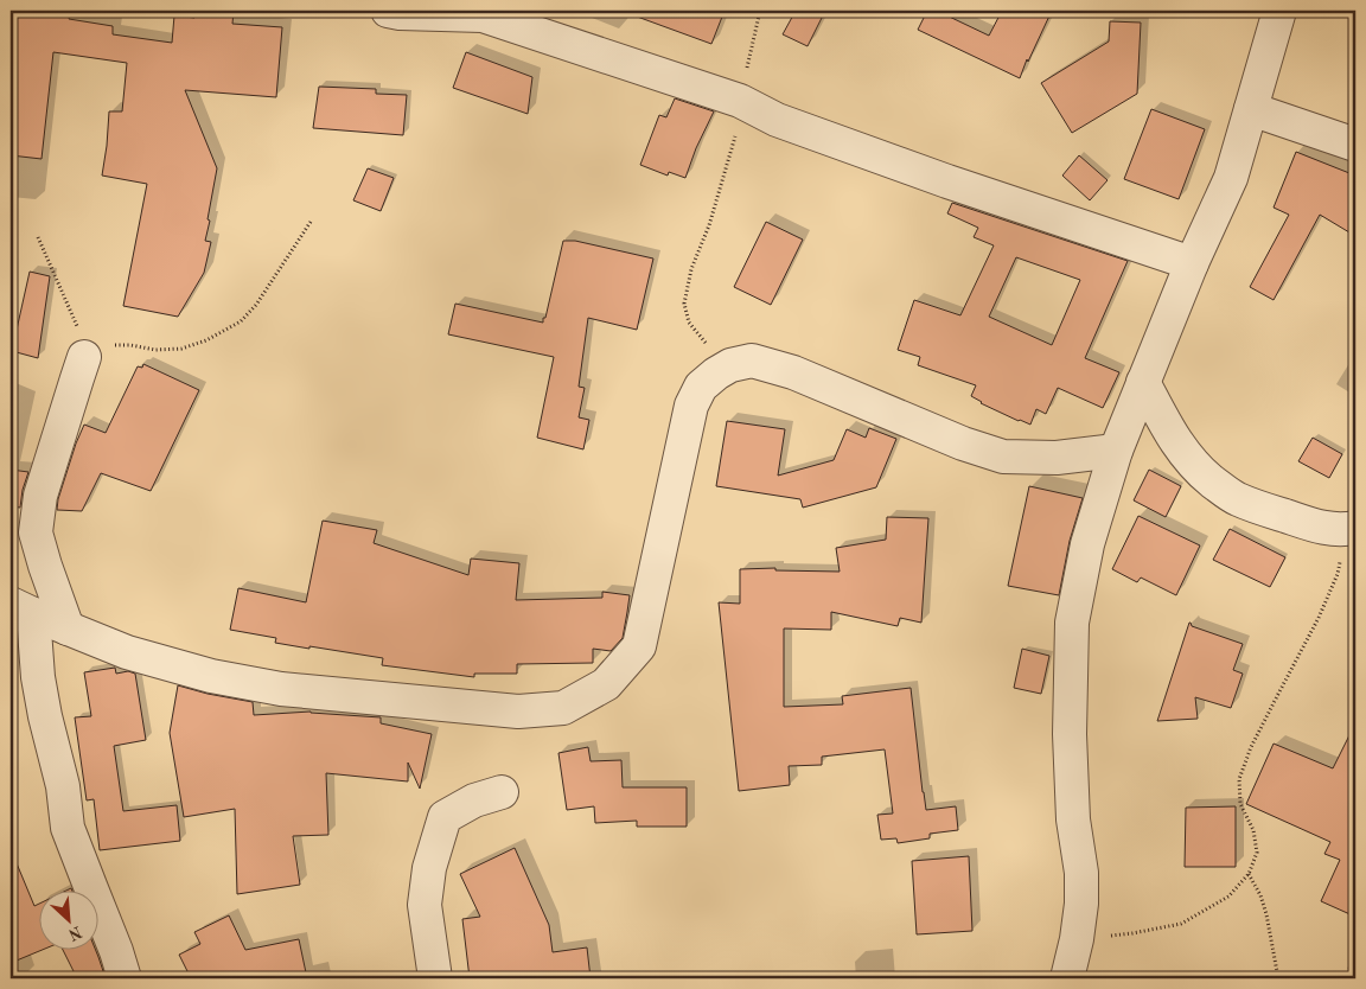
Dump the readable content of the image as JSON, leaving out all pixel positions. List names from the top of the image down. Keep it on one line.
{"north":"bottom right"}
